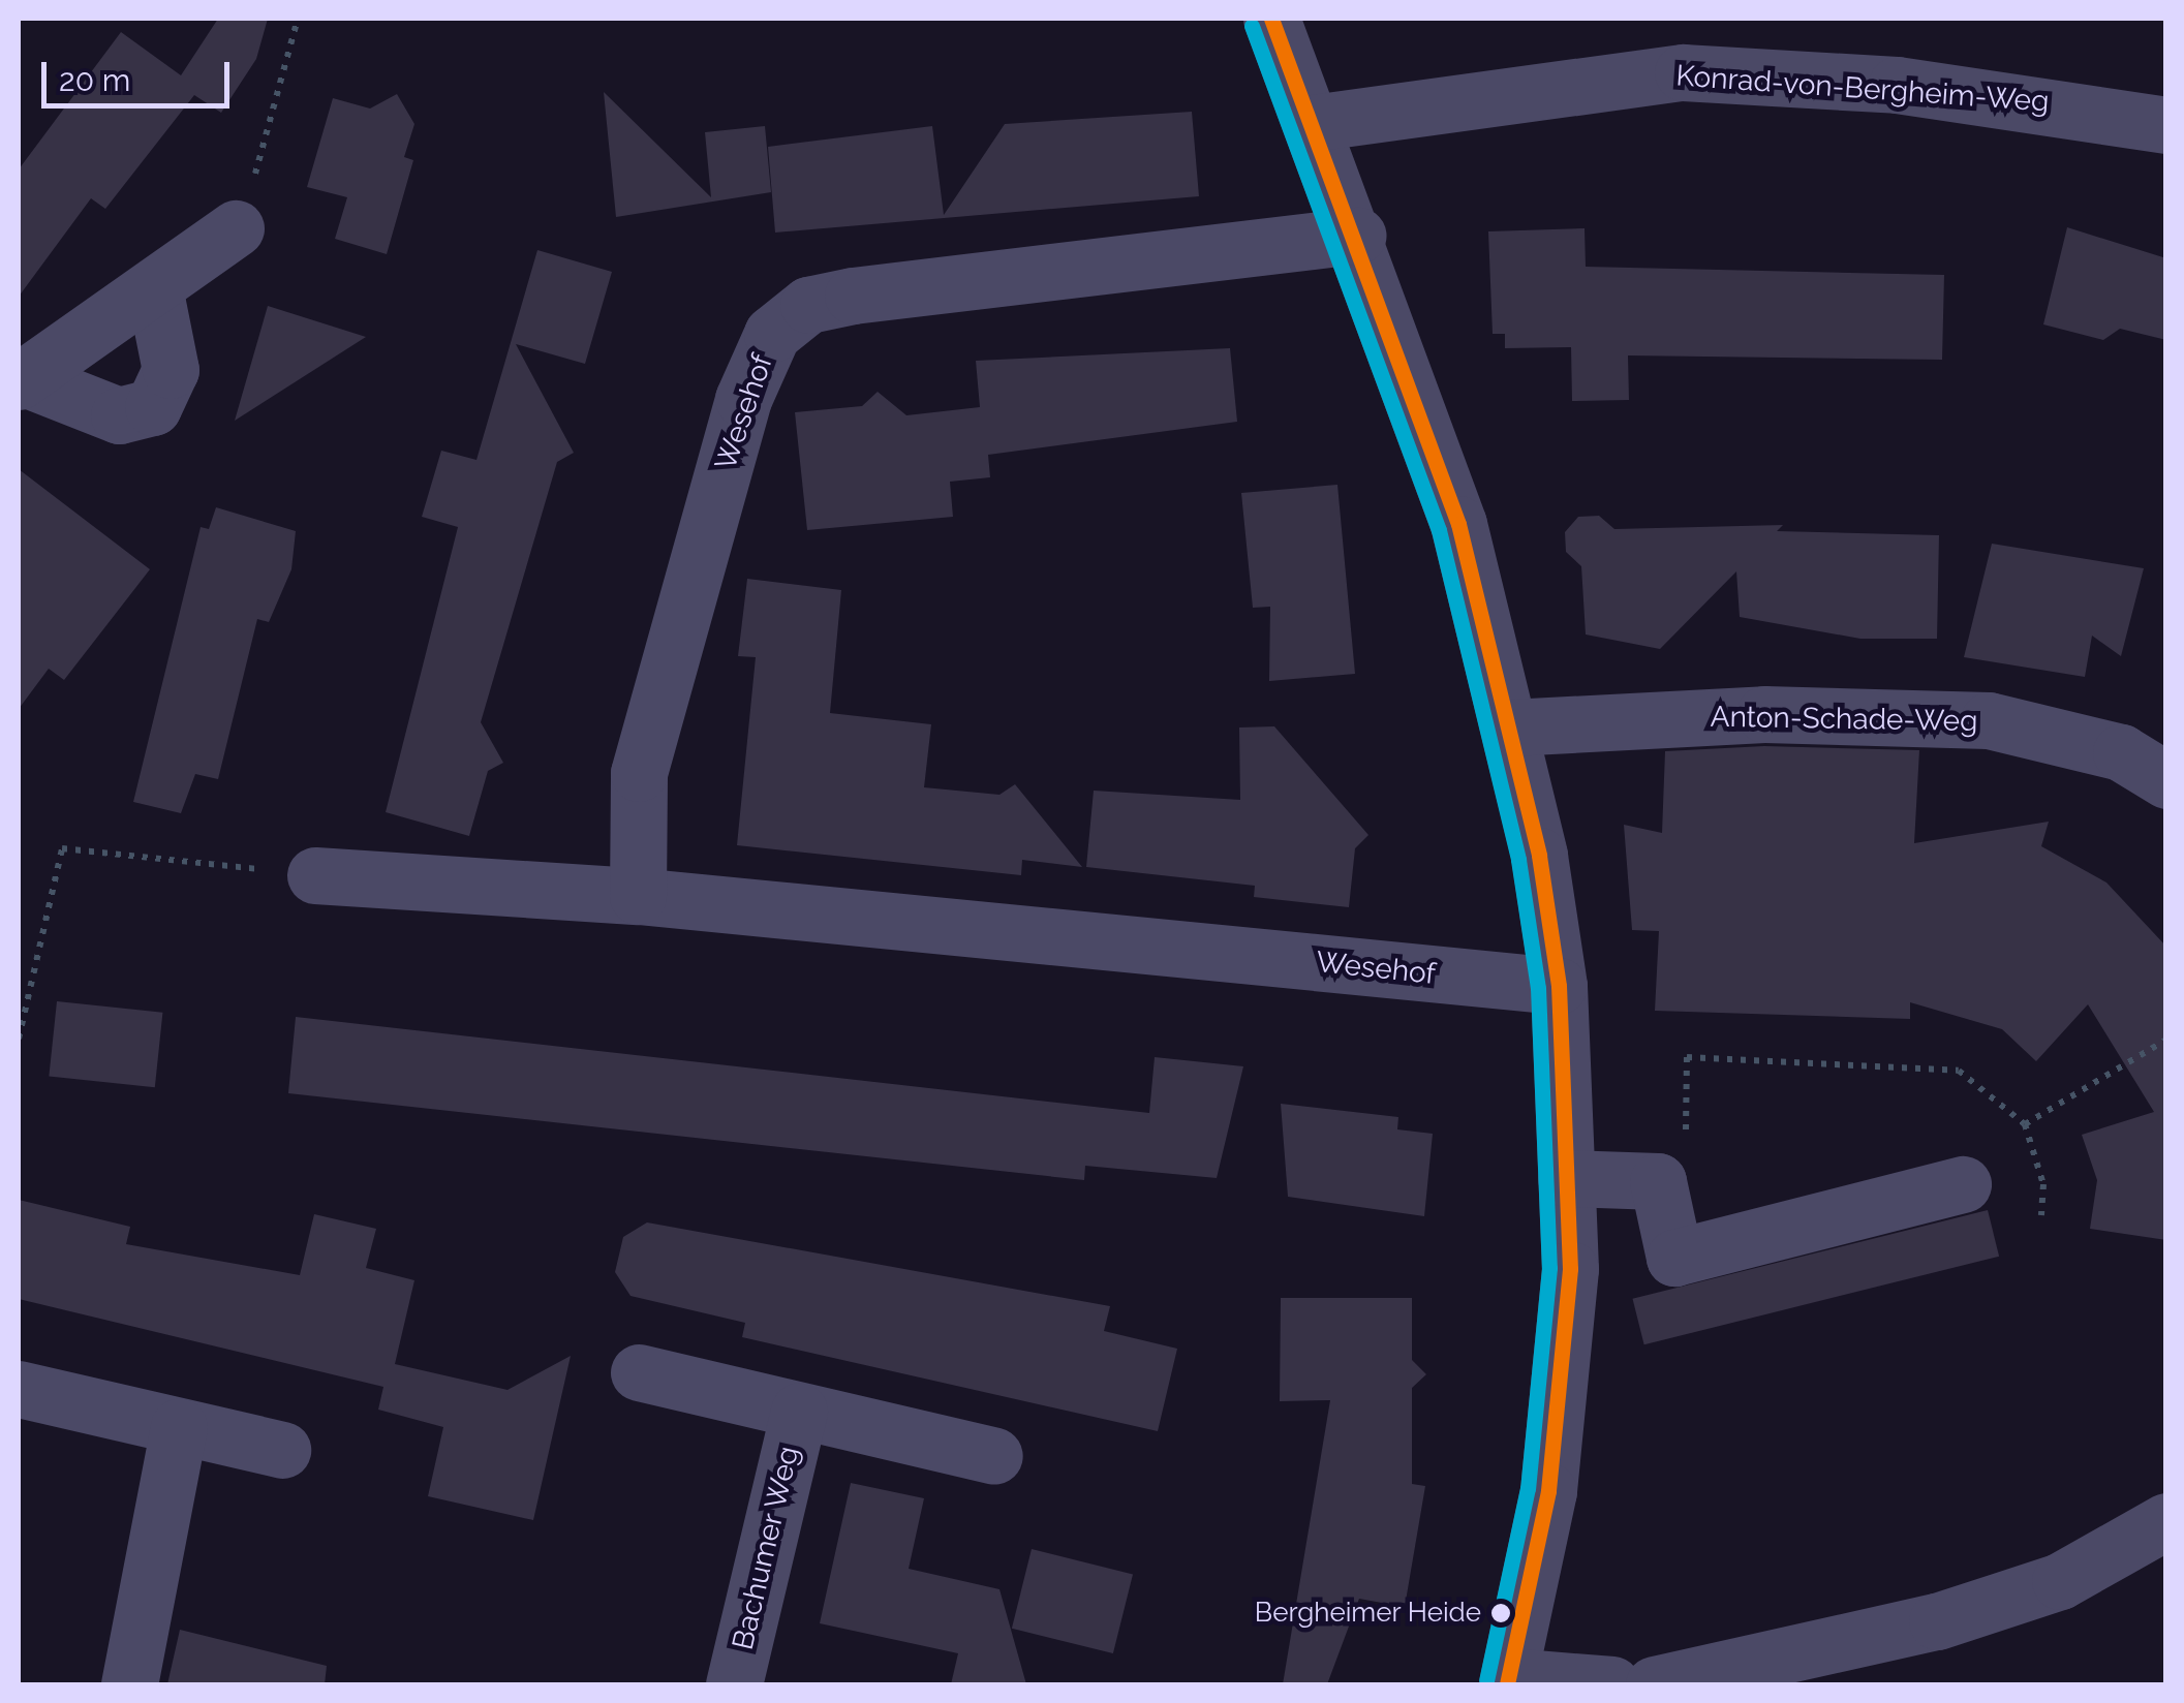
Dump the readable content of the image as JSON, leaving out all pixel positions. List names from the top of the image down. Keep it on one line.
{"streets":{"street":["Konrad-von-Bergheim-Weg","Wesehof","Anton-Schade-Weg","Bachumer Weg"]},"places":["Bergheimer Heide"],"scale_bar":"20 m"}
